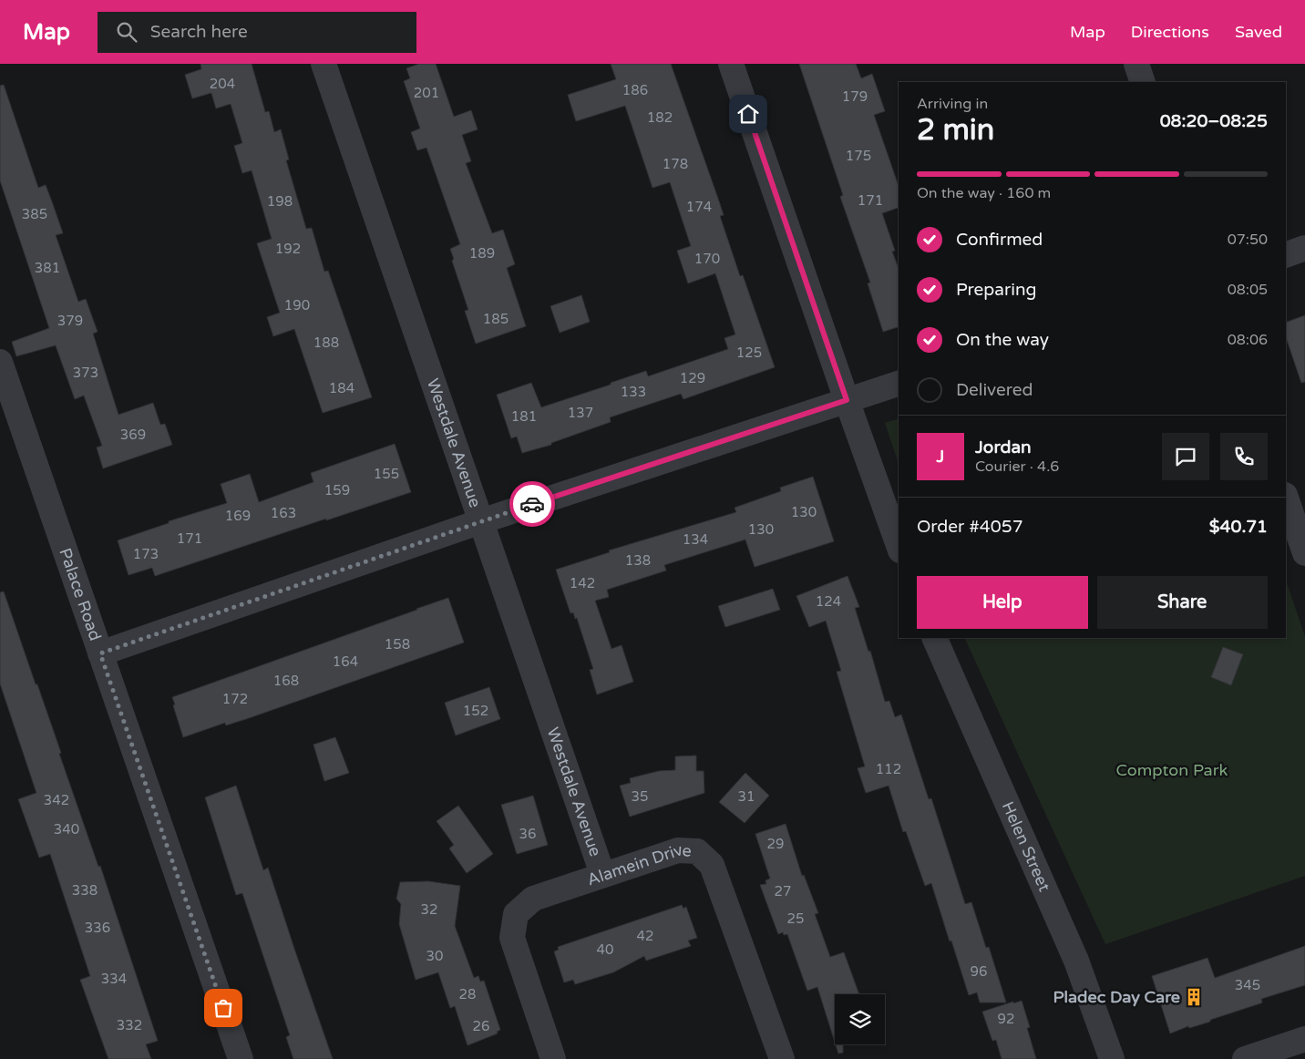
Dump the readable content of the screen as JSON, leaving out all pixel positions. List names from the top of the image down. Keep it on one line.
{"streets":{"street":["Westdale Avenue","Palace Road","Helen Street","Alamein Drive"]},"crossings":[["Westdale Avenue","Alamein Drive"]],"parks":["Compton Park"],"places":{"building":["Pladec Day Care"]},"house_numbers":["204","186","201","179","182","175","178","171","198","174","385","192","189","170","381","190","185","379","188","125","373","129","184","133","137","181","369","155","159","130","163","169","130","171","134","173","138","142","124","158","164","168","172","152","112","35","31","342","340","36","29","338","27","32","25","336","42","40","30","96","334","345","28","92","332","26"],"page":{"header":"Map","search":"Search here","nav":["Map","Directions","Saved"],"heading":["2 min","Arriving in","08:20–08:25"],"panel":["Jordan","Courier · 4.6","Order #4057","$40.71"],"bar":"On the way · 160 m","list":[["Confirmed","07:50"],["Preparing","08:05"],["On the way","08:06"],"Delivered"],"round":"J","buttons":["Help","Share"]}}
